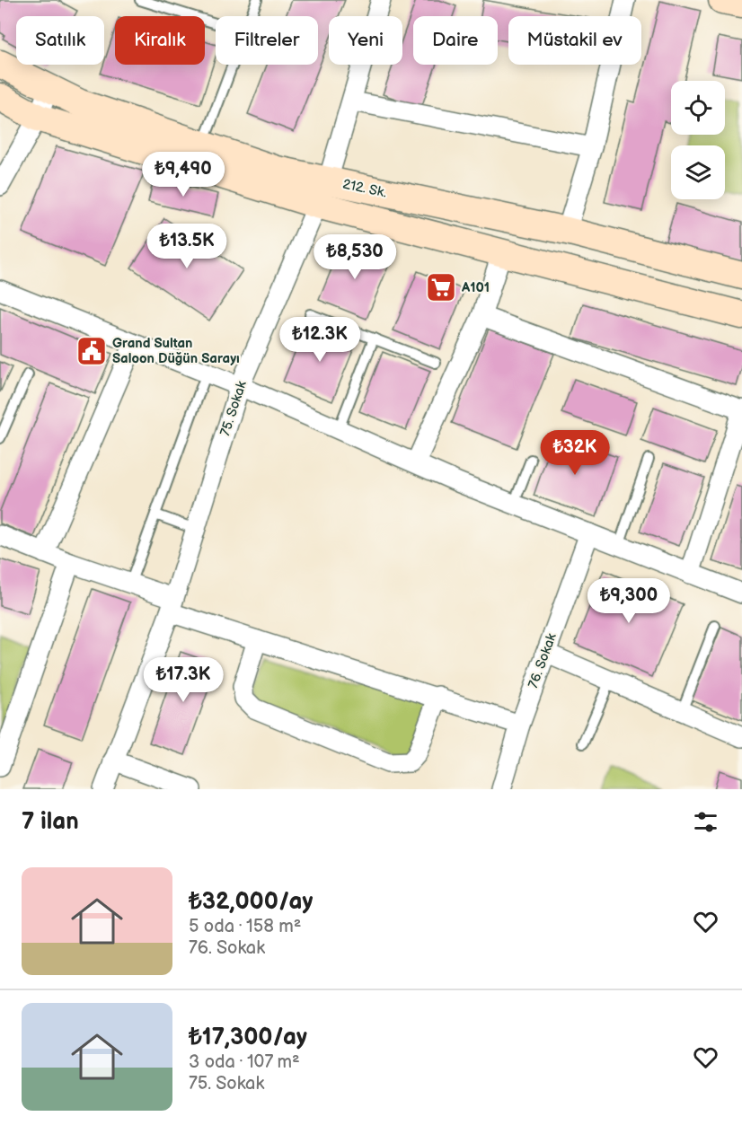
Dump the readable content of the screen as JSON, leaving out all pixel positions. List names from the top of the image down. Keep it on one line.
{"streets":{"street":["212. Sk.","75. Sokak","76. Sokak"]},"crossings":[["212. Sk.","75. Sokak"]],"places":{"supermarket":["A101"],"public building":["Grand Sultan Saloon Düğün Sarayı"]},"page":{"chip":["Satılık","Kiralık","Filtreler","Yeni","Daire","Müstakil ev"],"price":["₺9,490","₺13.5K","₺8,530","₺12.3K","₺32K","₺9,300","₺17.3K"],"heading":"7 ilan","list":[{"name":"₺32,000/ay","note":"5 oda · 158 m² · 76. Sokak"},{"name":"₺17,300/ay","note":"3 oda · 107 m² · 75. Sokak"}]}}
